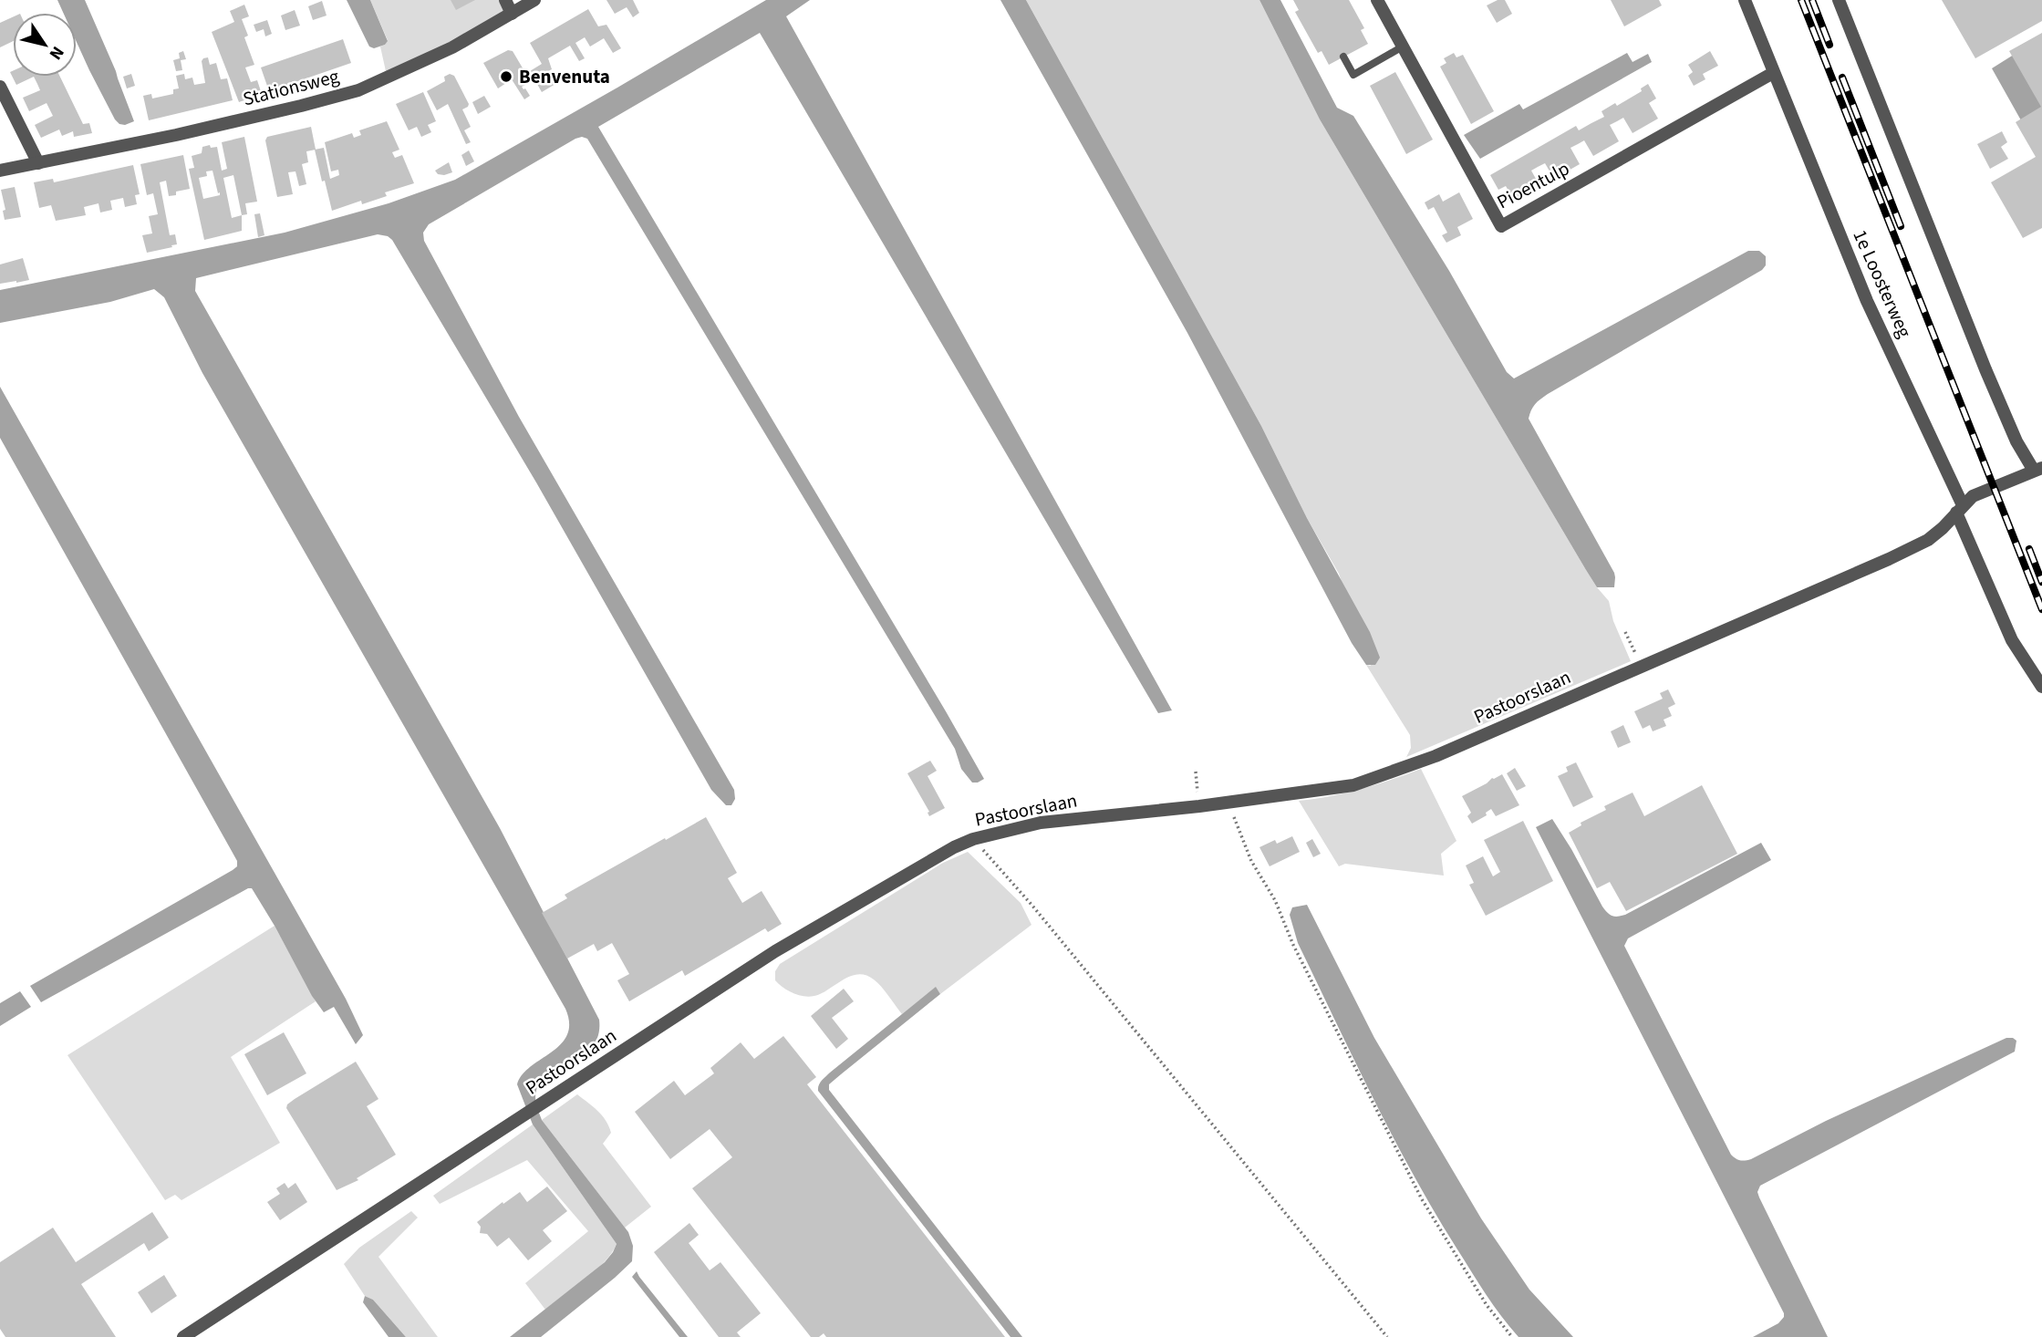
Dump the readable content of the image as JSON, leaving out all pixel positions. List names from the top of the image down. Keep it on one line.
{"streets":{"street":["Stationsweg","Pioentulp","1e Loosterweg","Pastoorslaan"]},"crossings":[["Pioentulp","1e Loosterweg"],["1e Loosterweg","Pastoorslaan"]],"places":["Benvenuta"],"north":"bottom right"}
